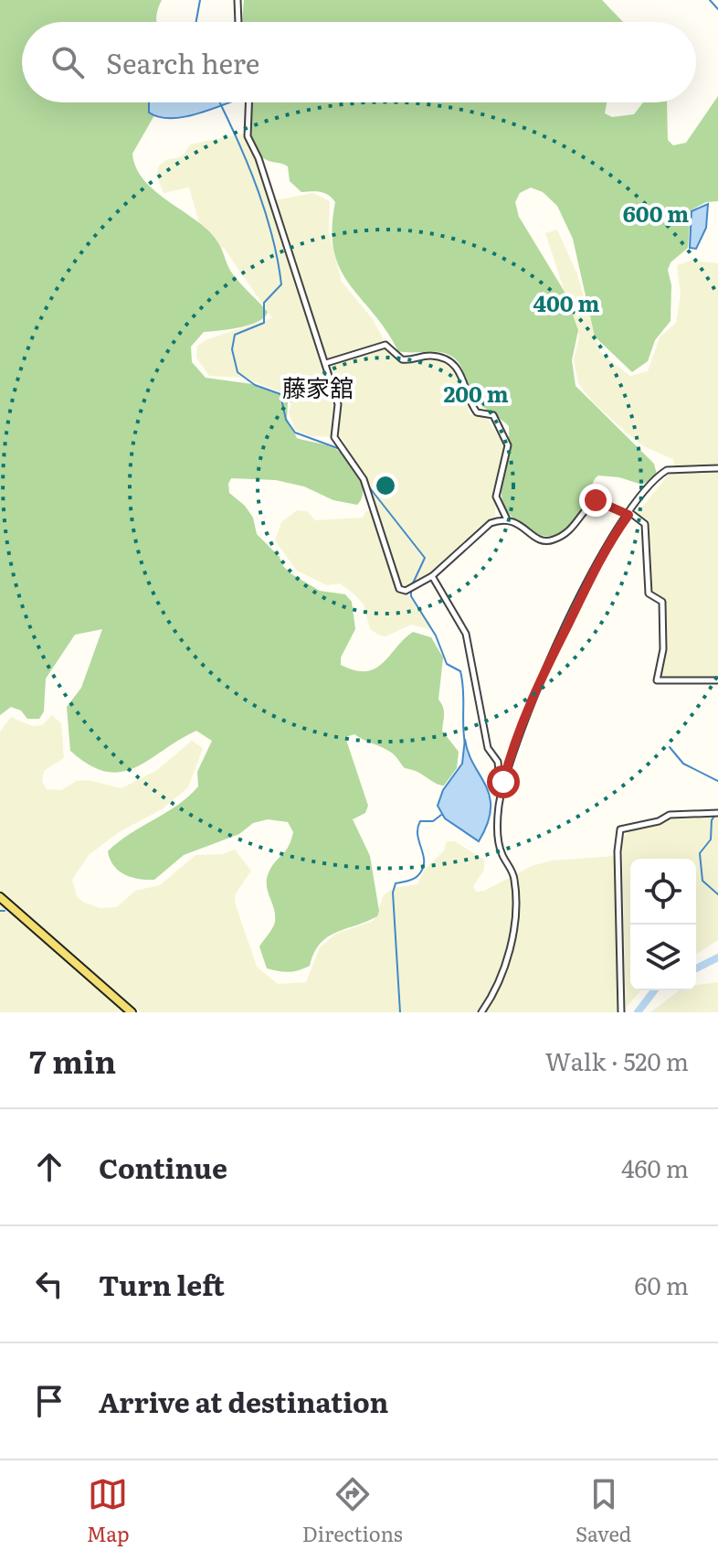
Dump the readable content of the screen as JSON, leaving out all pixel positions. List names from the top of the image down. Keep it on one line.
{"districts":["藤家舘"],"page":{"search":"Search here","heading":["7 min","Walk · 520 m"],"list":[["Continue","460 m"],["Turn left","60 m"],"Arrive at destination"],"nav":["Map","Directions","Saved"]},"rings":["600 m","400 m","200 m"]}
